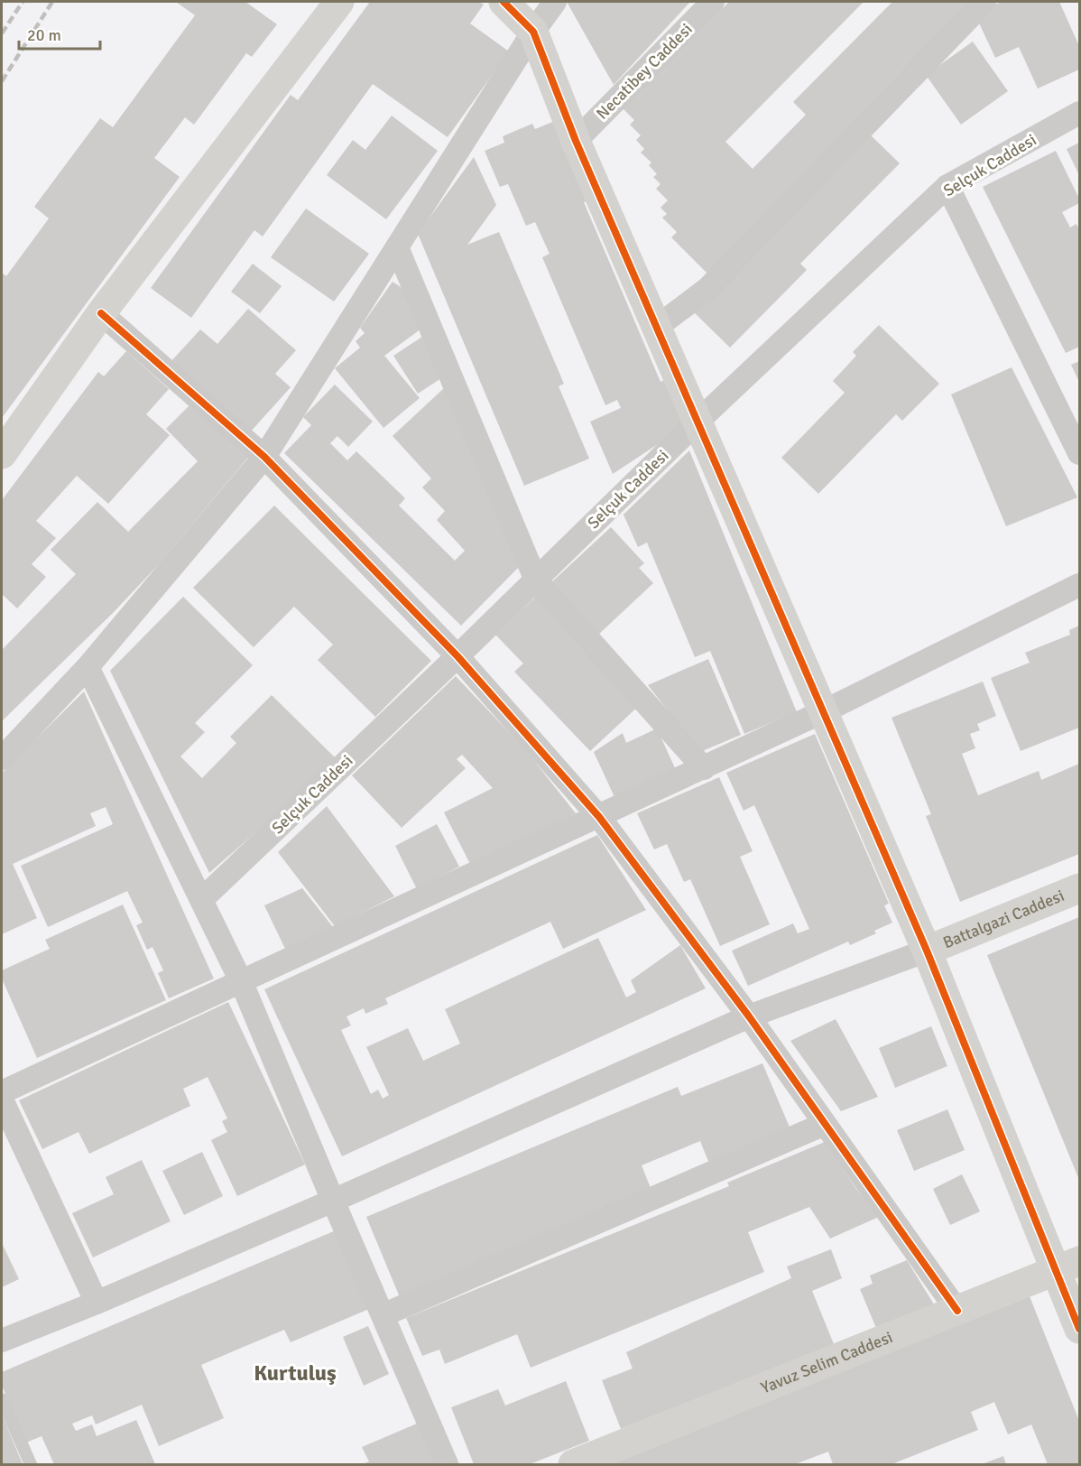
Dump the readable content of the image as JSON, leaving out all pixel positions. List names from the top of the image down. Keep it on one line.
{"streets":{"street":["Necatibey Caddesi","Selçuk Caddesi","Battalgazi Caddesi","Yavuz Selim Caddesi"]},"districts":["Kurtuluş"],"scale_bar":"20 m"}
